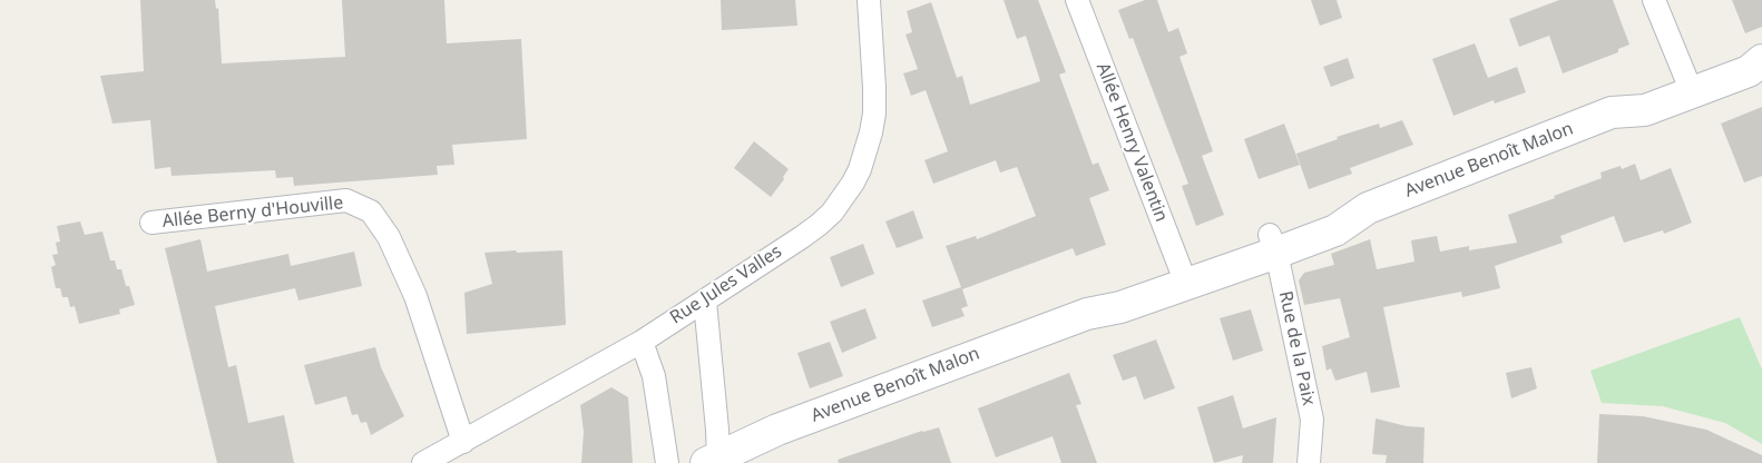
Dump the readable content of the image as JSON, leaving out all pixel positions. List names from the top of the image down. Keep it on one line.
{"streets":{"main road":["Avenue Benoît Malon"],"street":["Allée Henry Valentin","Allée Berny d'Houville","Rue Jules Valles","Rue de la Paix"]},"crossings":[["Allée Henry Valentin","Avenue Benoît Malon"],["Avenue Benoît Malon","Rue de la Paix"],["Allée Berny d'Houville","Rue Jules Valles"]]}
